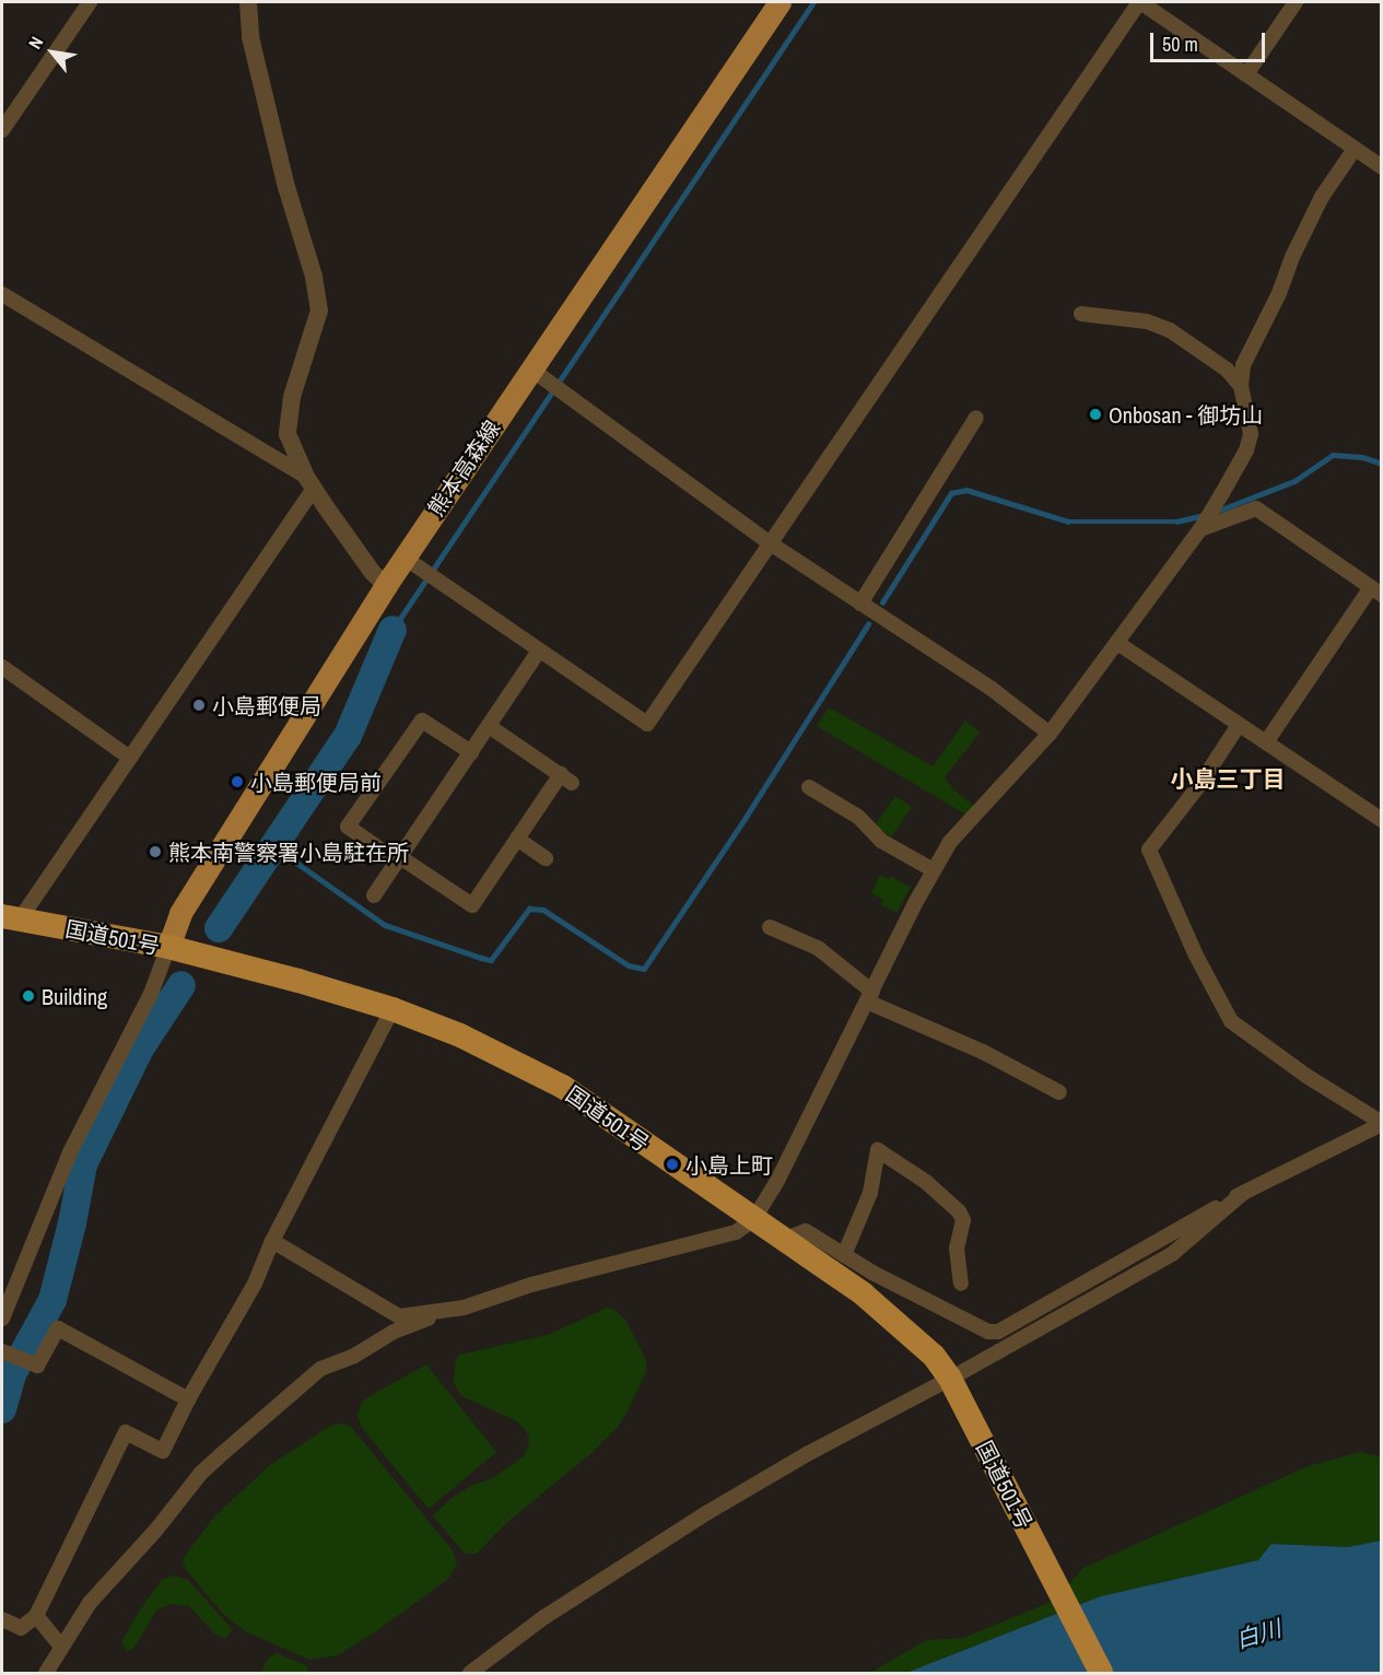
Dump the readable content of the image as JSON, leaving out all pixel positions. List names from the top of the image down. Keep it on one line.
{"streets":{"highway":["国道501号"],"main road":["熊本高森線"]},"crossings":[["熊本高森線","国道501号"]],"districts":["小島三丁目"],"water":["白川"],"places":["Onbosan - 御坊山","小島郵便局","小島郵便局前","熊本南警察署小島駐在所","Building","小島上町"],"scale_bar":"50 m","north":"top left"}
